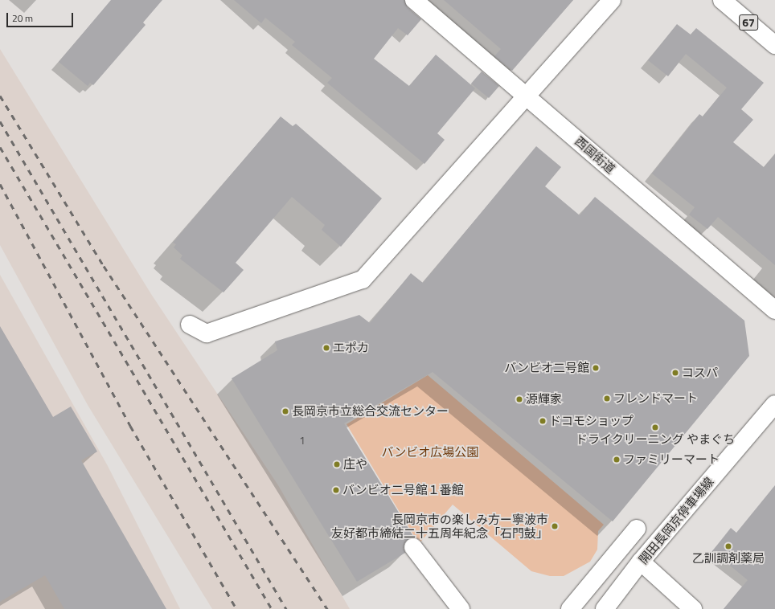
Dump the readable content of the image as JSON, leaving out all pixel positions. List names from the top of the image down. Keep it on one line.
{"streets":{"street":["67","西国街道","開田長岡京停車場線"]},"parks":["バンビオ広場公園"],"places":["エポカ","バンビオ二号館","コスパ","フレンドマート","源輝家","長岡京市立総合交流センター","ドコモショップ","ドライクリーニング やまぐち","ファミリーマート","庄や","バンビオ二号館１番館","長岡京市の楽しみ方ー寧波市 友好都市締結二十五周年紀念「石門鼓」","乙訓調剤薬局"],"house_numbers":["1"],"scale_bar":"20 m"}
